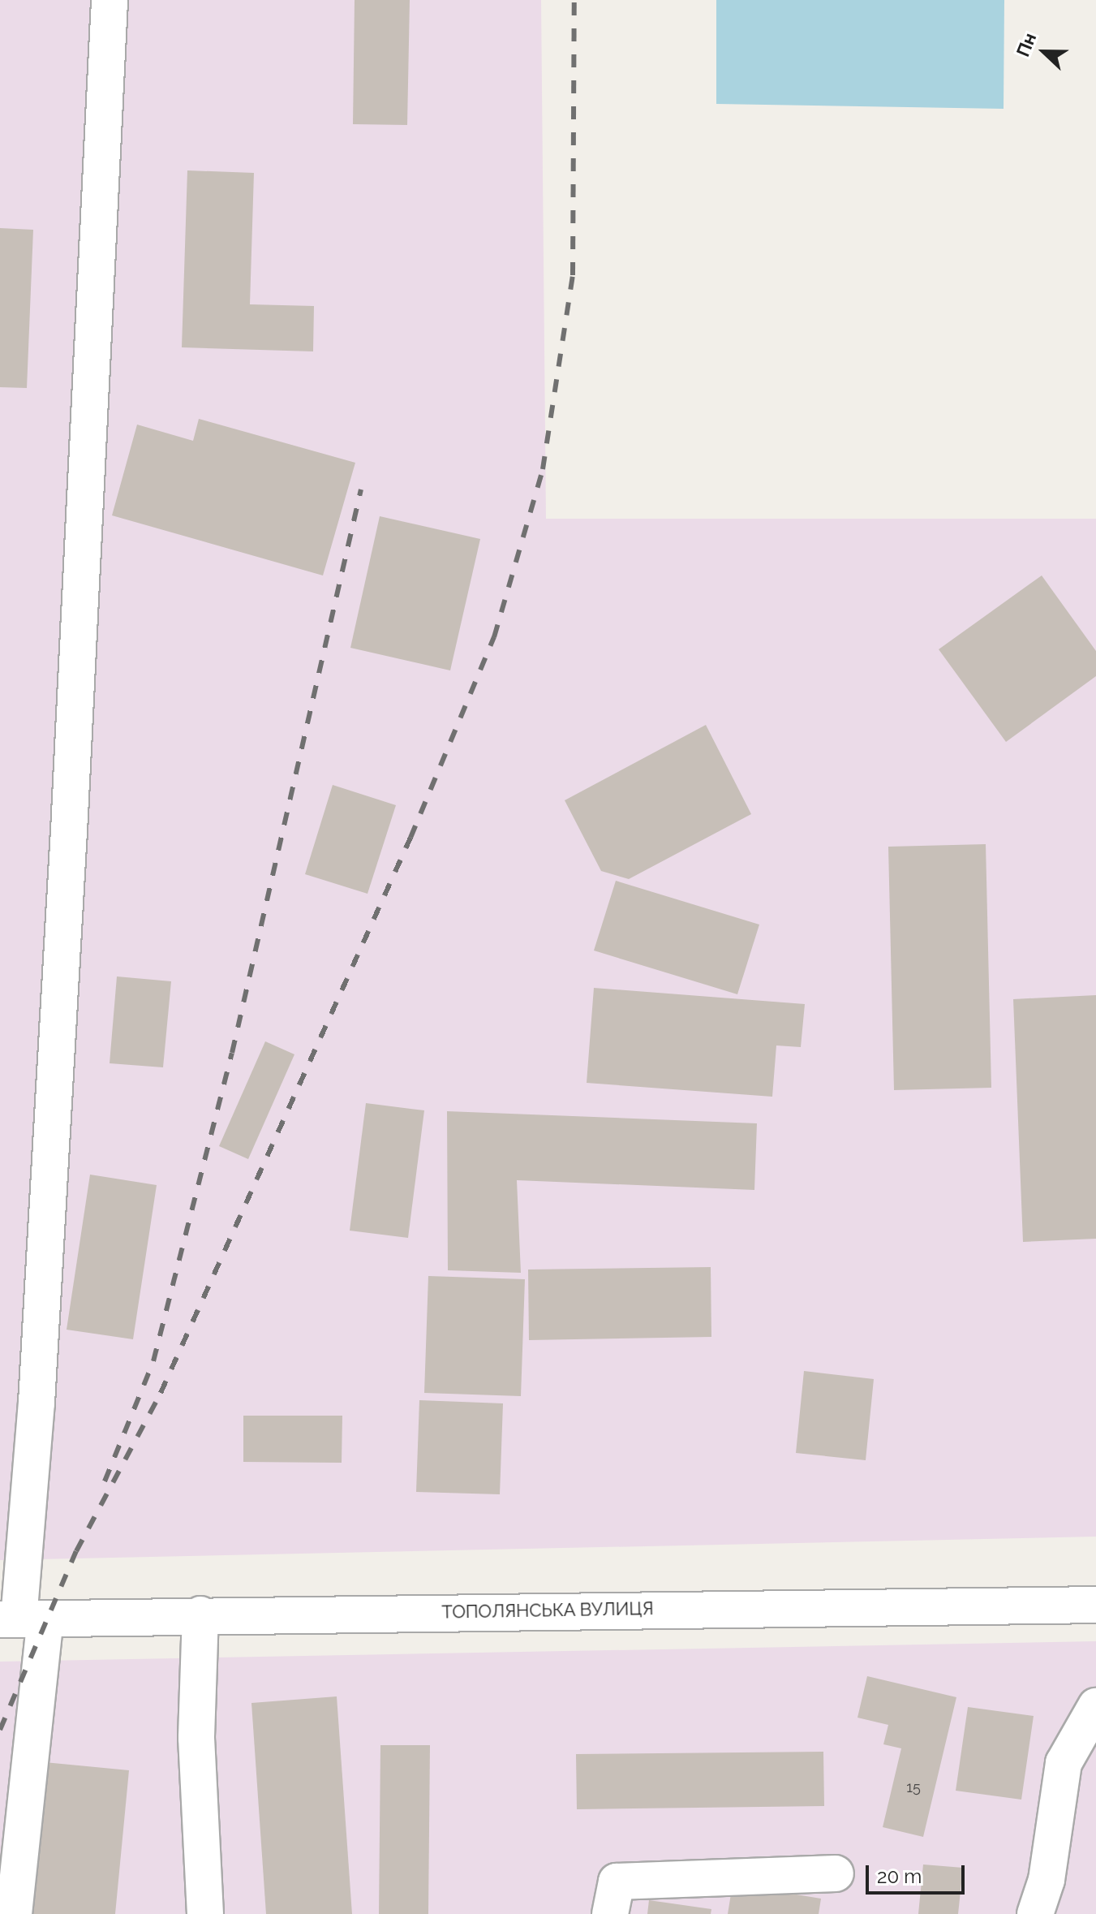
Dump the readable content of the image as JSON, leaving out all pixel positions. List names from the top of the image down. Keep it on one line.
{"streets":{"street":["ТОПОЛЯНСЬКА ВУЛИЦЯ"]},"house_numbers":["15"],"scale_bar":"20 m","north":"left"}
